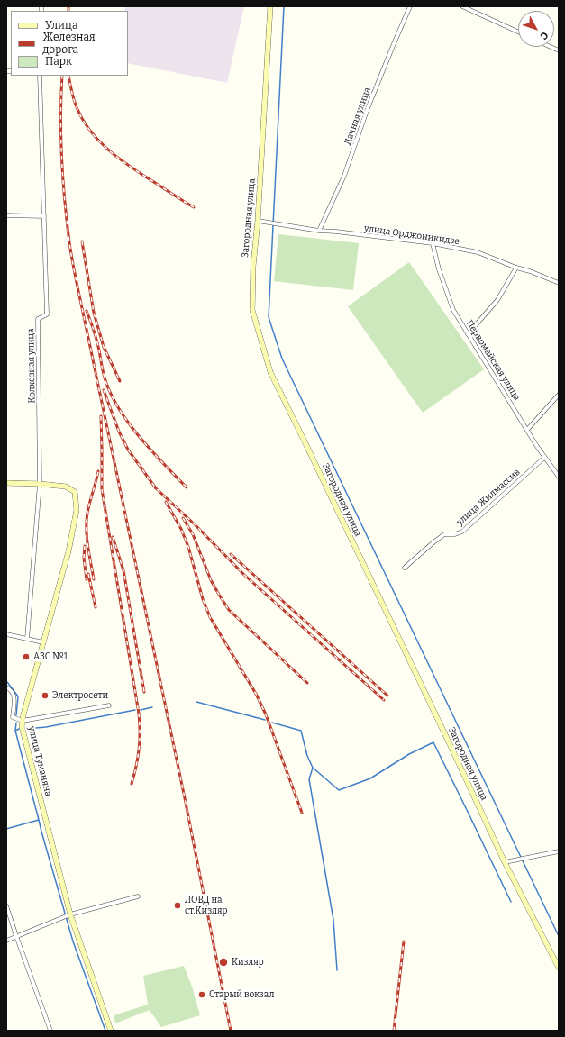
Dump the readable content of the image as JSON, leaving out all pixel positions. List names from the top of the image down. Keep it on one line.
{"streets":{"main road":["Загородная улица","улица Туманяна"],"street":["Дачная улица","улица Орджоникидзе","Первомайская улица","Колхозная улица","улица Жилмассив"]},"crossings":[["Дачная улица","улица Орджоникидзе"],["Загородная улица","улица Орджоникидзе"],["улица Орджоникидзе","Первомайская улица"],["Первомайская улица","улица Жилмассив"],["Колхозная улица","улица Туманяна"]],"places":["АЗС №1","Электросети","ЛОВД на ст.Кизляр","Кизляр","Старый вокзал"],"legend":["Улица","Железная дорога","Парк"],"north":"bottom right"}
